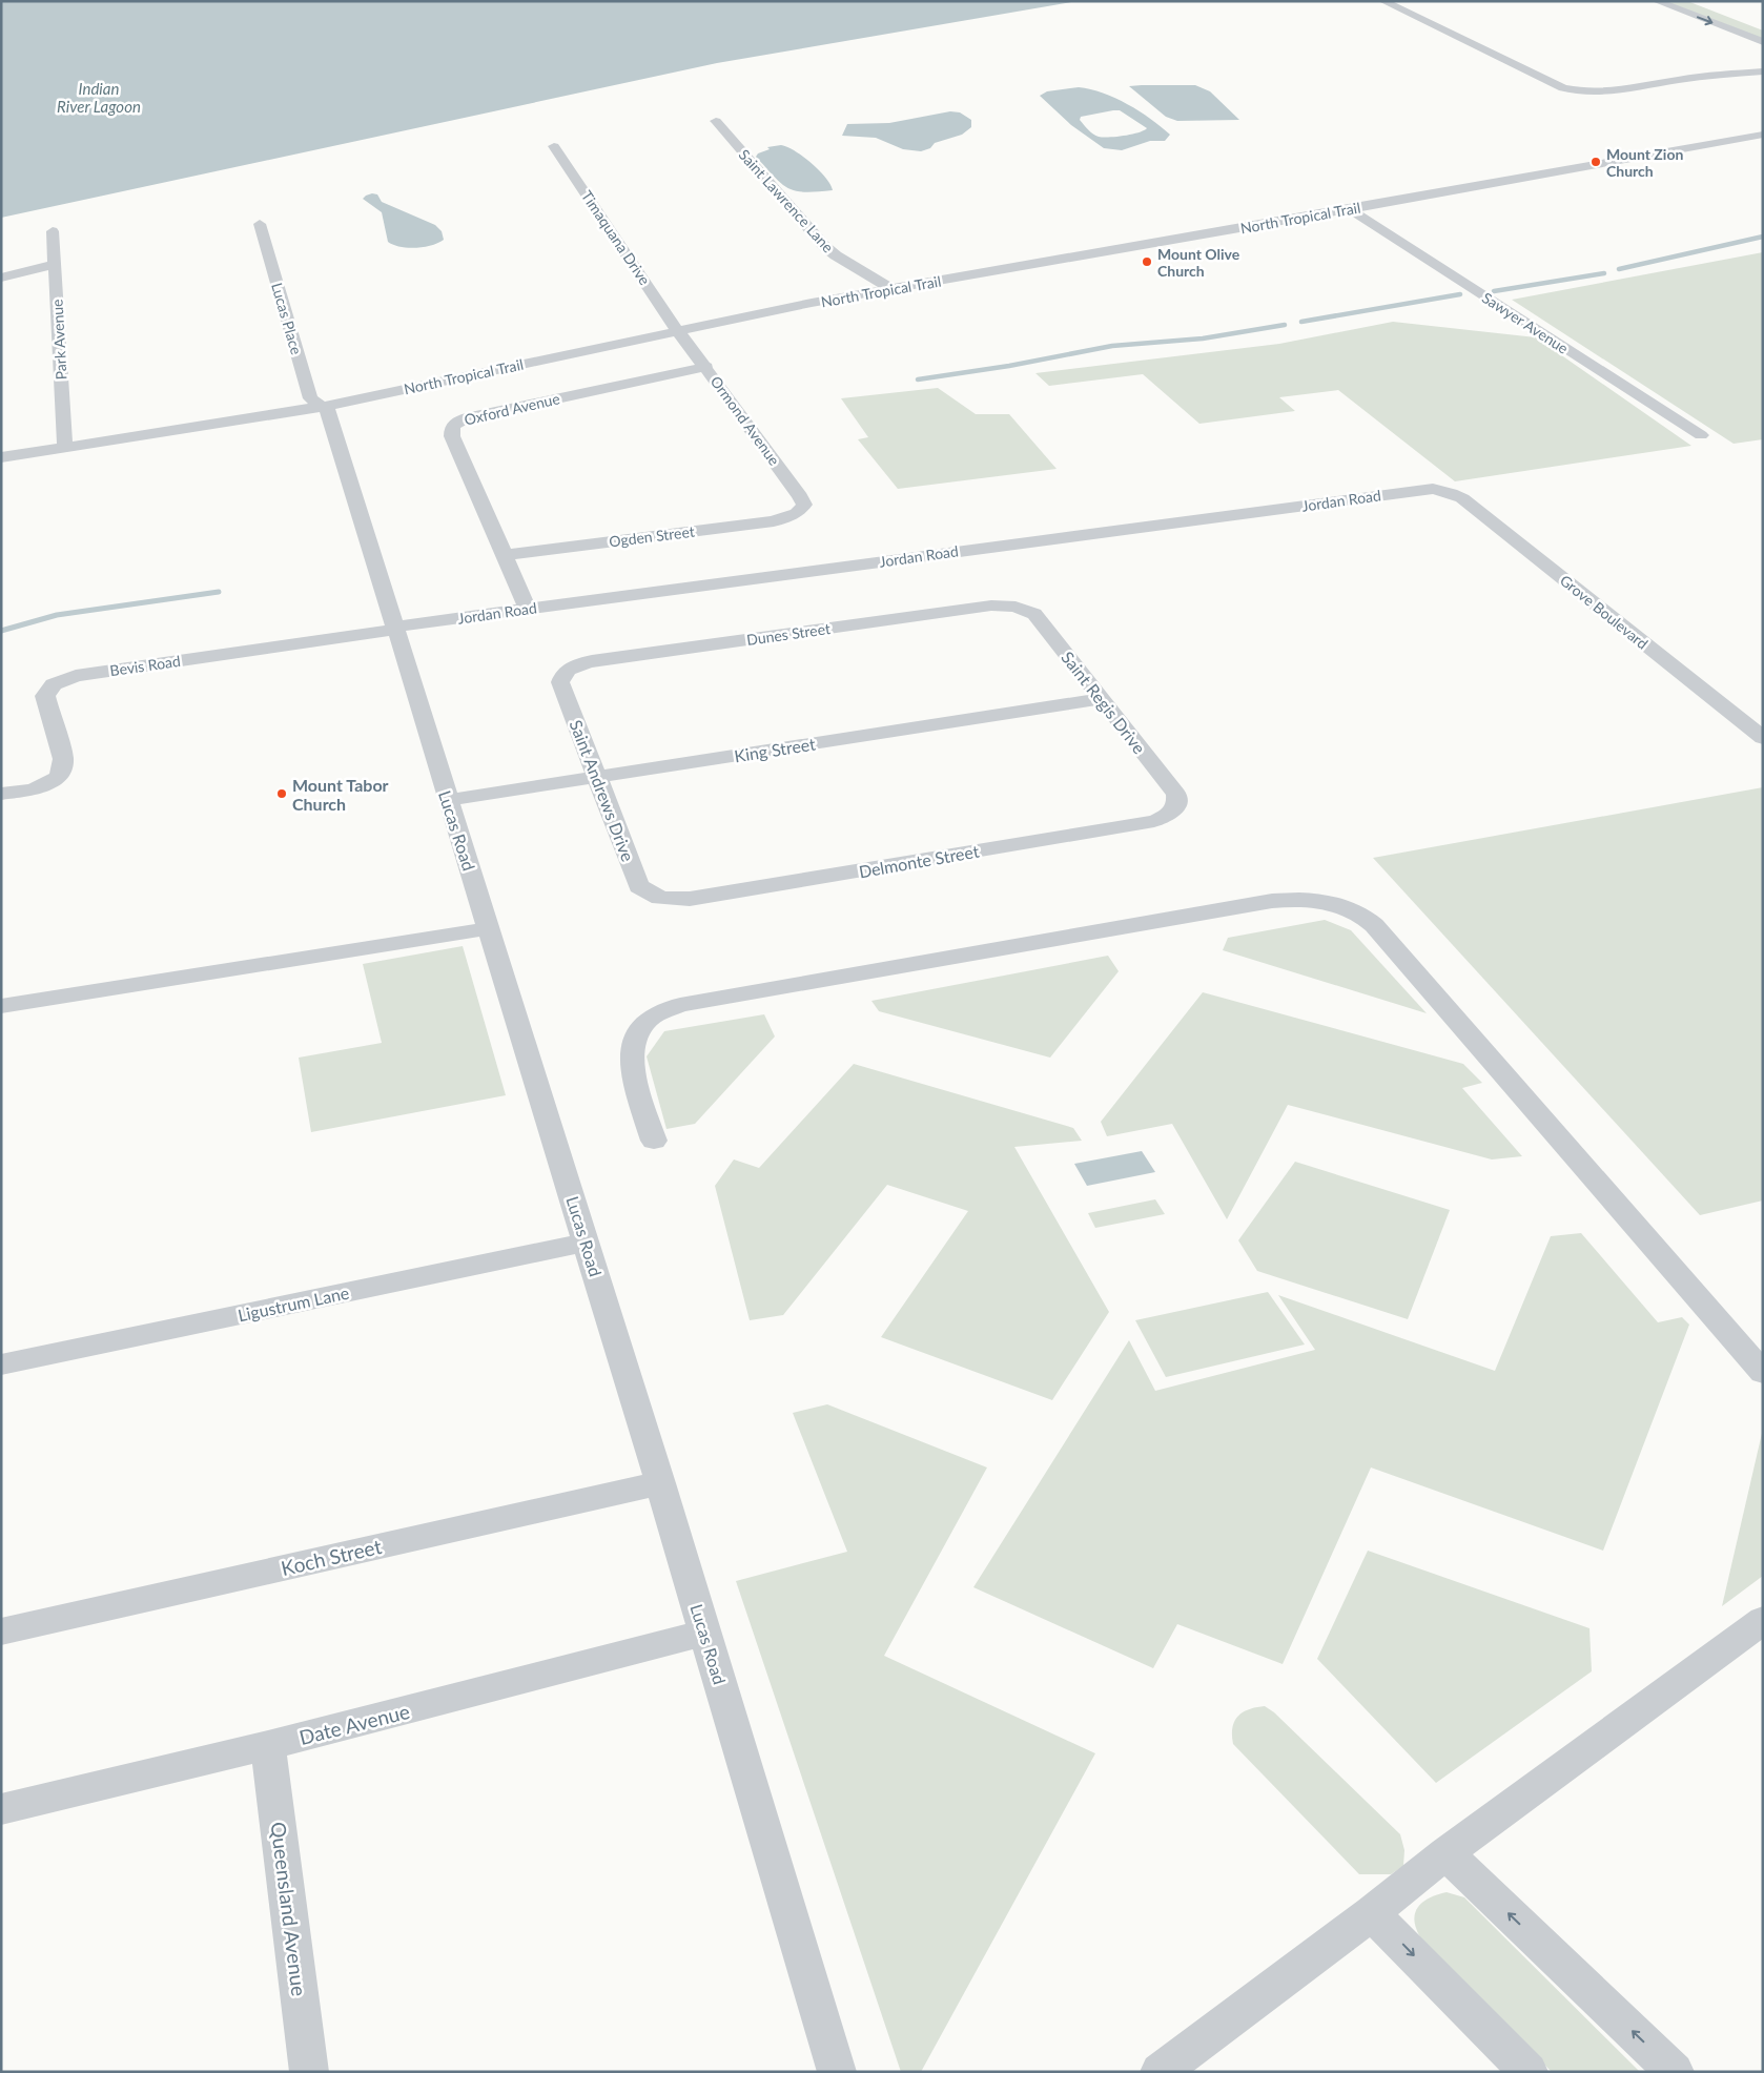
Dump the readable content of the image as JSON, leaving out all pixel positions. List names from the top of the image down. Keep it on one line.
{"streets":{"street":["Saint Lawrence Lane","North Tropical Trail","Timaquana Drive","Lucas Place","Sawyer Avenue","Park Avenue","Oxford Avenue","Ormond Avenue","Jordan Road","Ogden Street","Grove Boulevard","Dunes Street","Bevis Road","Saint Regis Drive","King Street","Saint Andrews Drive","Lucas Road","Delmonte Street","Ligustrum Lane","Koch Street","Date Avenue","Queensland Avenue"]},"crossings":[["Saint Lawrence Lane","North Tropical Trail"],["North Tropical Trail","Timaquana Drive"],["North Tropical Trail","Lucas Place"],["North Tropical Trail","Sawyer Avenue"],["North Tropical Trail","Park Avenue"],["North Tropical Trail","Ormond Avenue"],["North Tropical Trail","Lucas Road"],["Timaquana Drive","Ormond Avenue"],["Lucas Place","Lucas Road"],["Oxford Avenue","Ormond Avenue"],["Oxford Avenue","Jordan Road"],["Oxford Avenue","Ogden Street"],["Ormond Avenue","Ogden Street"],["Jordan Road","Grove Boulevard"],["Jordan Road","Bevis Road"],["Jordan Road","Lucas Road"],["Dunes Street","Saint Regis Drive"],["Dunes Street","Saint Andrews Drive"],["Bevis Road","Lucas Road"],["Saint Regis Drive","King Street"],["Saint Regis Drive","Delmonte Street"],["King Street","Saint Andrews Drive"],["King Street","Lucas Road"],["Saint Andrews Drive","Delmonte Street"],["Lucas Road","Ligustrum Lane"],["Lucas Road","Koch Street"],["Lucas Road","Date Avenue"],["Date Avenue","Queensland Avenue"]],"water":["Indian River Lagoon"],"places":["Mount Zion Church","Mount Olive Church","Mount Tabor Church"]}
